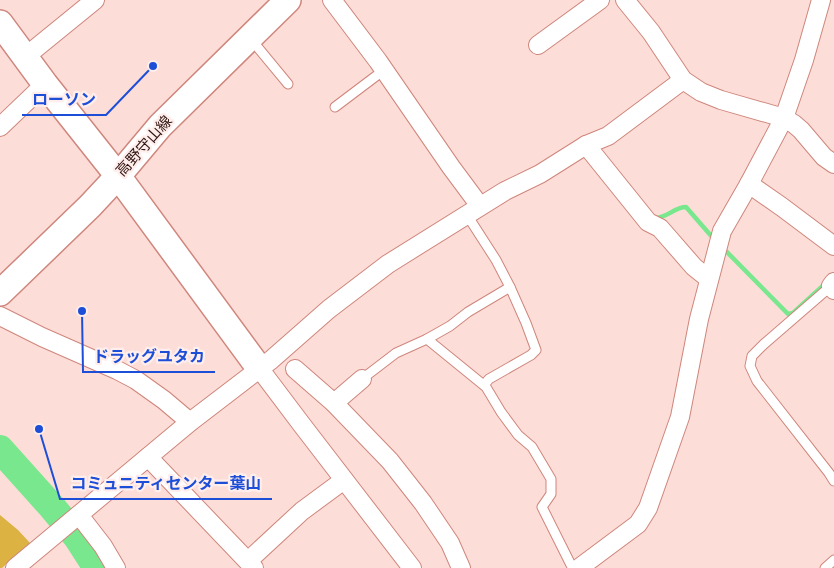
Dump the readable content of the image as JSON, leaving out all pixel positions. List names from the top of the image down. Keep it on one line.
{"streets":{"street":["高野守山線"]},"places":["ローソン","ドラッグユタカ","コミュニティセンター葉山"]}
